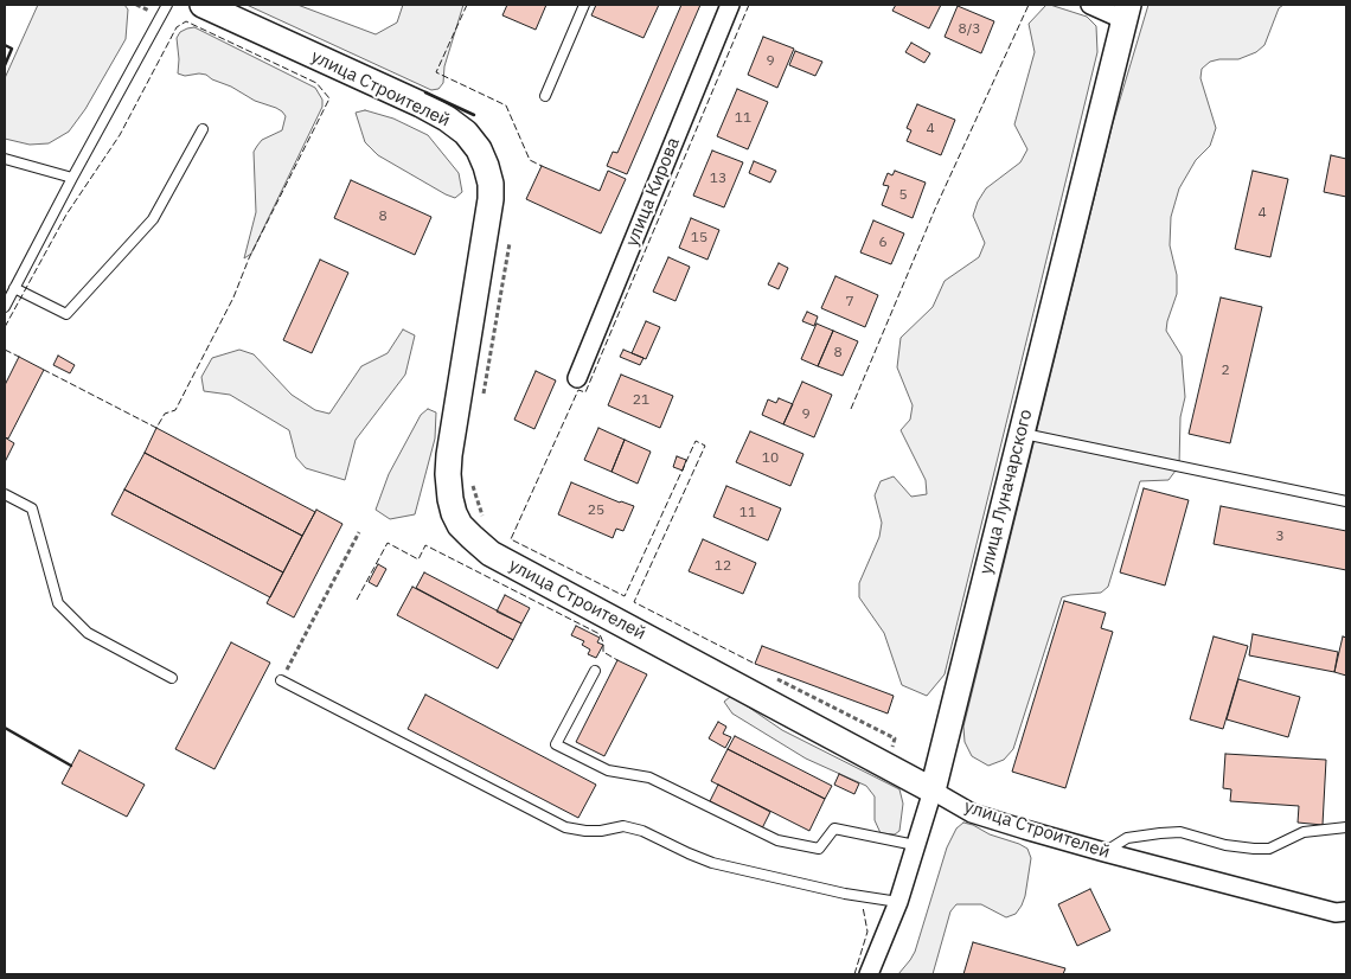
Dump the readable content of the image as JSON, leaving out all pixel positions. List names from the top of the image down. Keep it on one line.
{"streets":{"main road":["улица Строителей","улица Луначарского"],"street":["улица Кирова"]},"crossings":[["улица Строителей","улица Луначарского"]],"house_numbers":["8/3","9","11","4","13","5","4","8","15","6","7","8","2","21","9","10","25","11","3","12"]}
